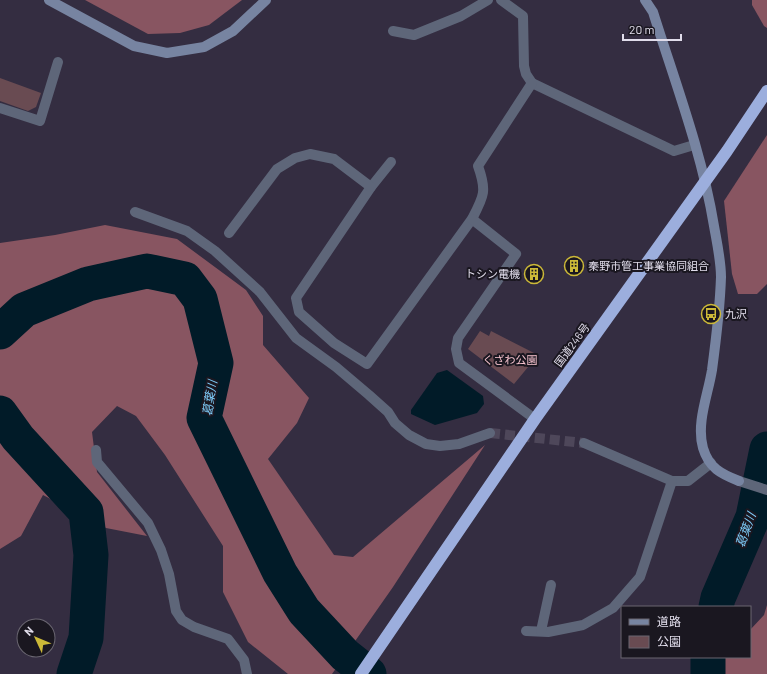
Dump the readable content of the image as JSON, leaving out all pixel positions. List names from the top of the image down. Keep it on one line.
{"streets":{"highway":["国道246号"]},"water":["葛葉川"],"parks":["くざわ公園"],"places":{"building":["秦野市管工事業協同組合","トシン電機"],"bus stop":["九沢"]},"legend":["道路","公園"],"scale_bar":"20 m","north":"top left"}
